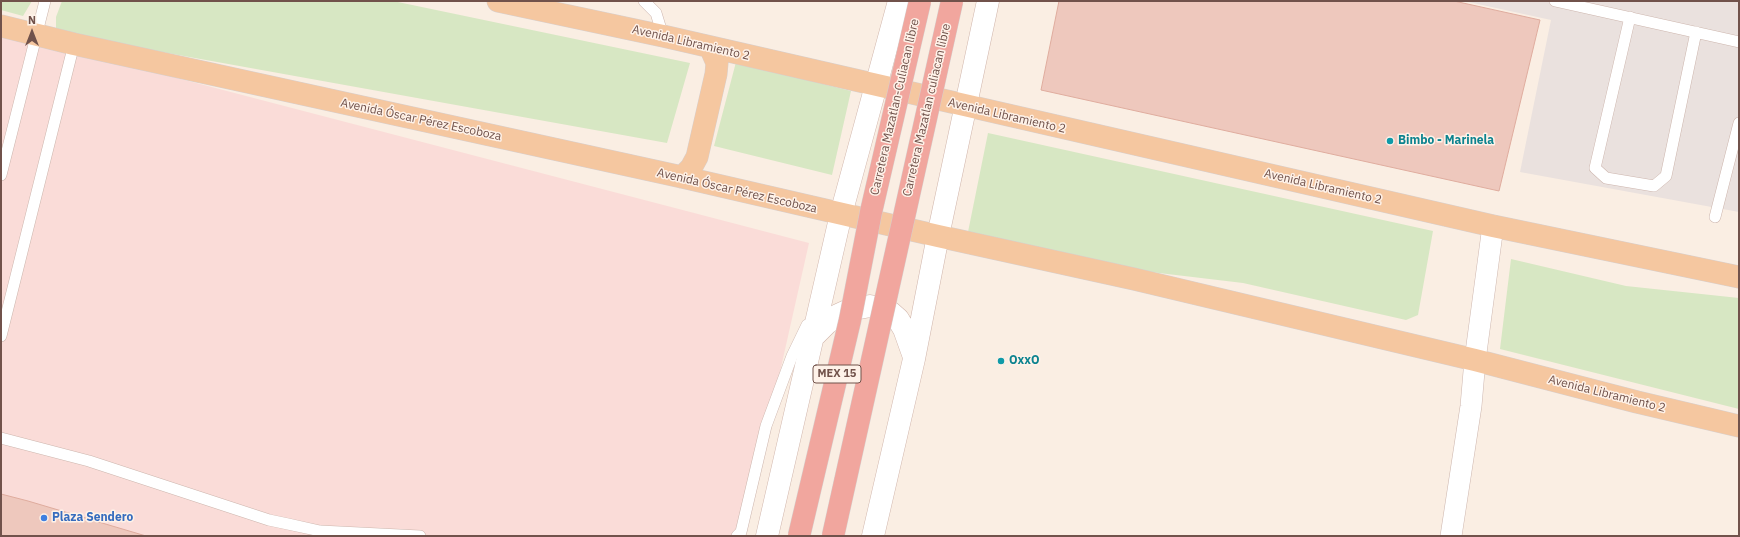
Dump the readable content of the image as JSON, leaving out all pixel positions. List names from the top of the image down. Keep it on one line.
{"streets":{"highway":["Carretera Mazatlan-Culiacan libre","Carretera Mazatlan culiacan libre","MEX 15"],"main road":["Avenida Libramiento 2","Avenida Óscar Pérez Escoboza"]},"crossings":[["Avenida Libramiento 2","Avenida Óscar Pérez Escoboza"]],"places":["Bimbo - Marinela","OxxO","Plaza Sendero"],"north":"top"}
